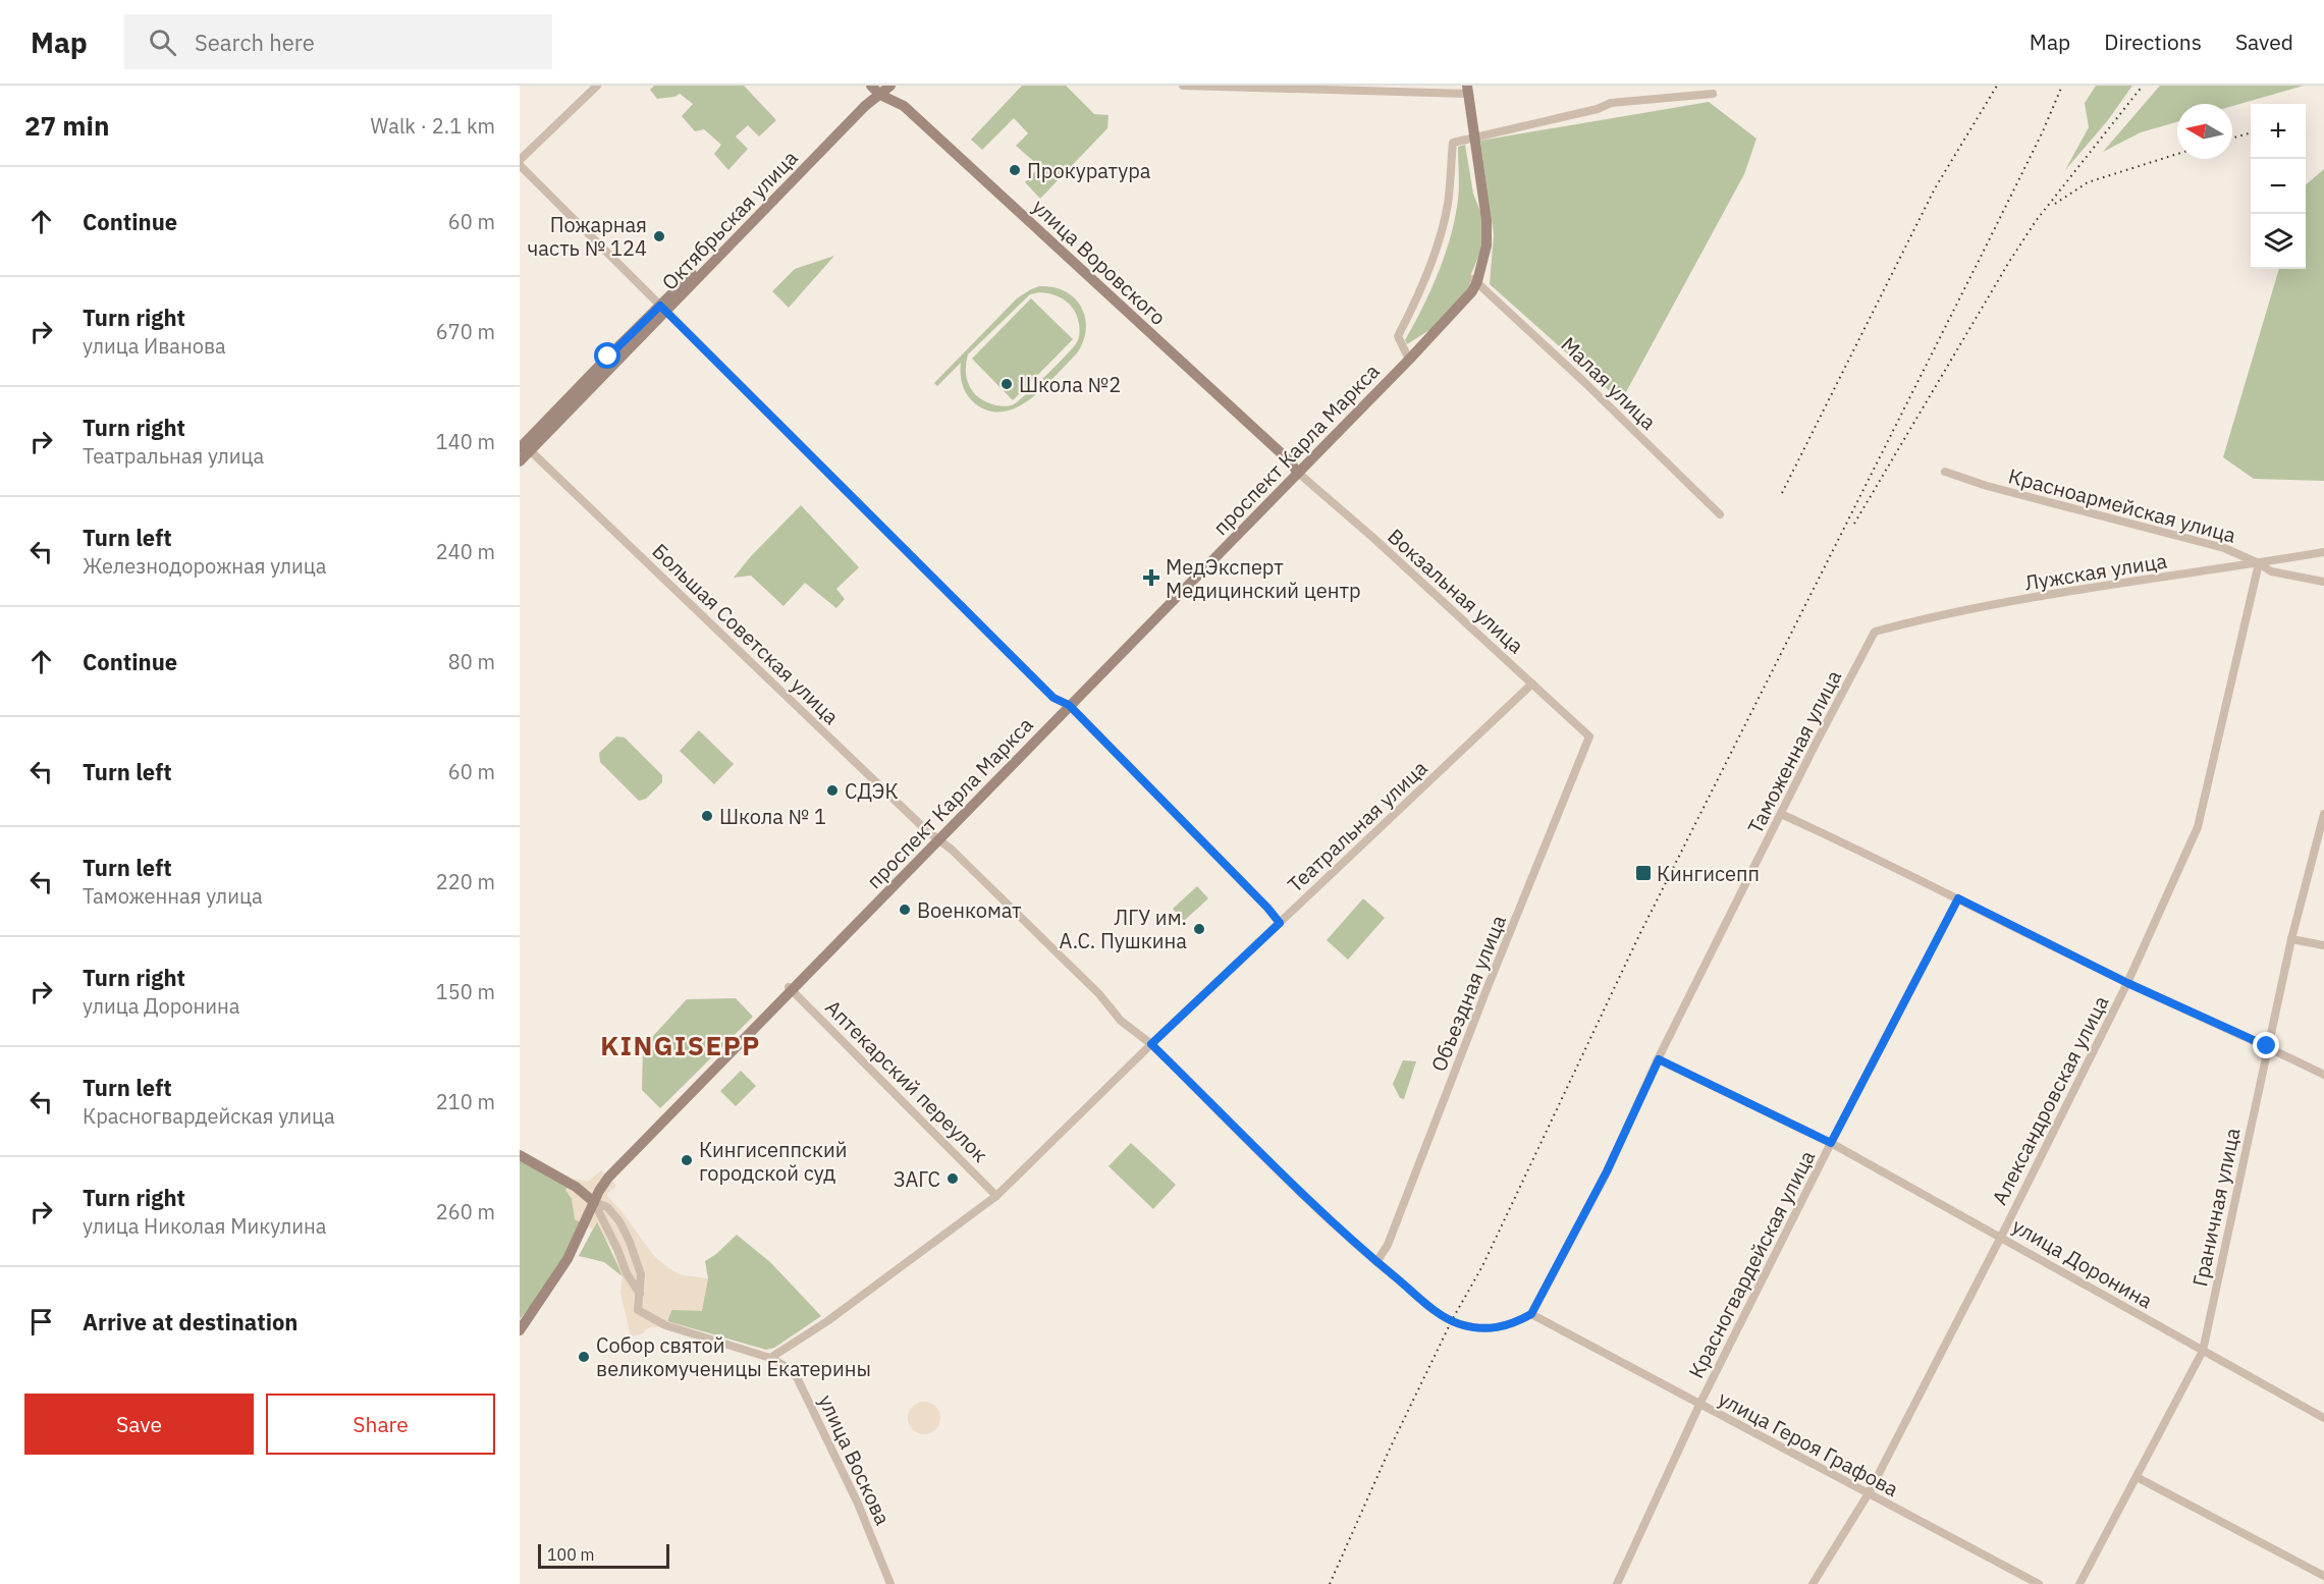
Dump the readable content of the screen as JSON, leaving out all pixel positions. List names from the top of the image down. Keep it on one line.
{"streets":{"main road":["Октябрьская улица","улица Воровского","проспект Карла Маркса"],"street":["Малая улица","Красноармейская улица","Лужская улица","Вокзальная улица","Большая Советская улица","Таможенная улица","Театральная улица","Объездная улица","Аптекарский переулок","Александровская улица","Граничная улица","улица Доронина","Красногвардейская улица","улица Героя Графова","улица Воскова"]},"crossings":[["Октябрьская улица","улица Воровского"],["Октябрьская улица","Большая Советская улица"],["улица Воровского","проспект Карла Маркса"],["улица Воровского","Вокзальная улица"],["Малая улица","проспект Карла Маркса"],["проспект Карла Маркса","Вокзальная улица"],["проспект Карла Маркса","Большая Советская улица"],["проспект Карла Маркса","Аптекарский переулок"],["Красноармейская улица","Лужская улица"],["Красноармейская улица","Александровская улица"],["Лужская улица","Таможенная улица"],["Лужская улица","Александровская улица"],["Вокзальная улица","Театральная улица"],["Вокзальная улица","Объездная улица"],["Большая Советская улица","Таможенная улица"],["Большая Советская улица","Театральная улица"],["Большая Советская улица","Объездная улица"],["Большая Советская улица","улица Героя Графова"],["Таможенная улица","улица Доронина"],["Таможенная улица","улица Героя Графова"],["Александровская улица","улица Доронина"],["Александровская улица","улица Героя Графова"],["Граничная улица","улица Доронина"],["улица Доронина","Красногвардейская улица"],["Красногвардейская улица","улица Героя Графова"]],"districts":["KINGISEPP"],"places":{"other":["Прокуратура","Пожарная часть № 124","Школа №2","СДЭК","Школа № 1","Военкомат","ЛГУ им. А.С. Пушкина","Кингисеппский городской суд","ЗАГС","Собор святой великомученицы Екатерины"],"health":["МедЭксперт Медицинский центр"],"transit":["Кингисепп"]},"scale_bar":"100 m","north":"left","page":{"header":"Map","search":"Search here","nav":["Map","Directions","Saved"],"heading":["27 min","Walk · 2.1 km"],"map_buttons":["+","−"],"list":[["Continue","60 m"],["Turn right","улица Иванова","670 m"],["Turn right","Театральная улица","140 m"],["Turn left","Железнодорожная улица","240 m"],["Continue","80 m"],["Turn left","60 m"],["Turn left","Таможенная улица","220 m"],["Turn right","улица Доронина","150 m"],["Turn left","Красногвардейская улица","210 m"],["Turn right","улица Николая Микулина","260 m"],"Arrive at destination"],"buttons":["Save","Share"],"scale":"100 m"}}
